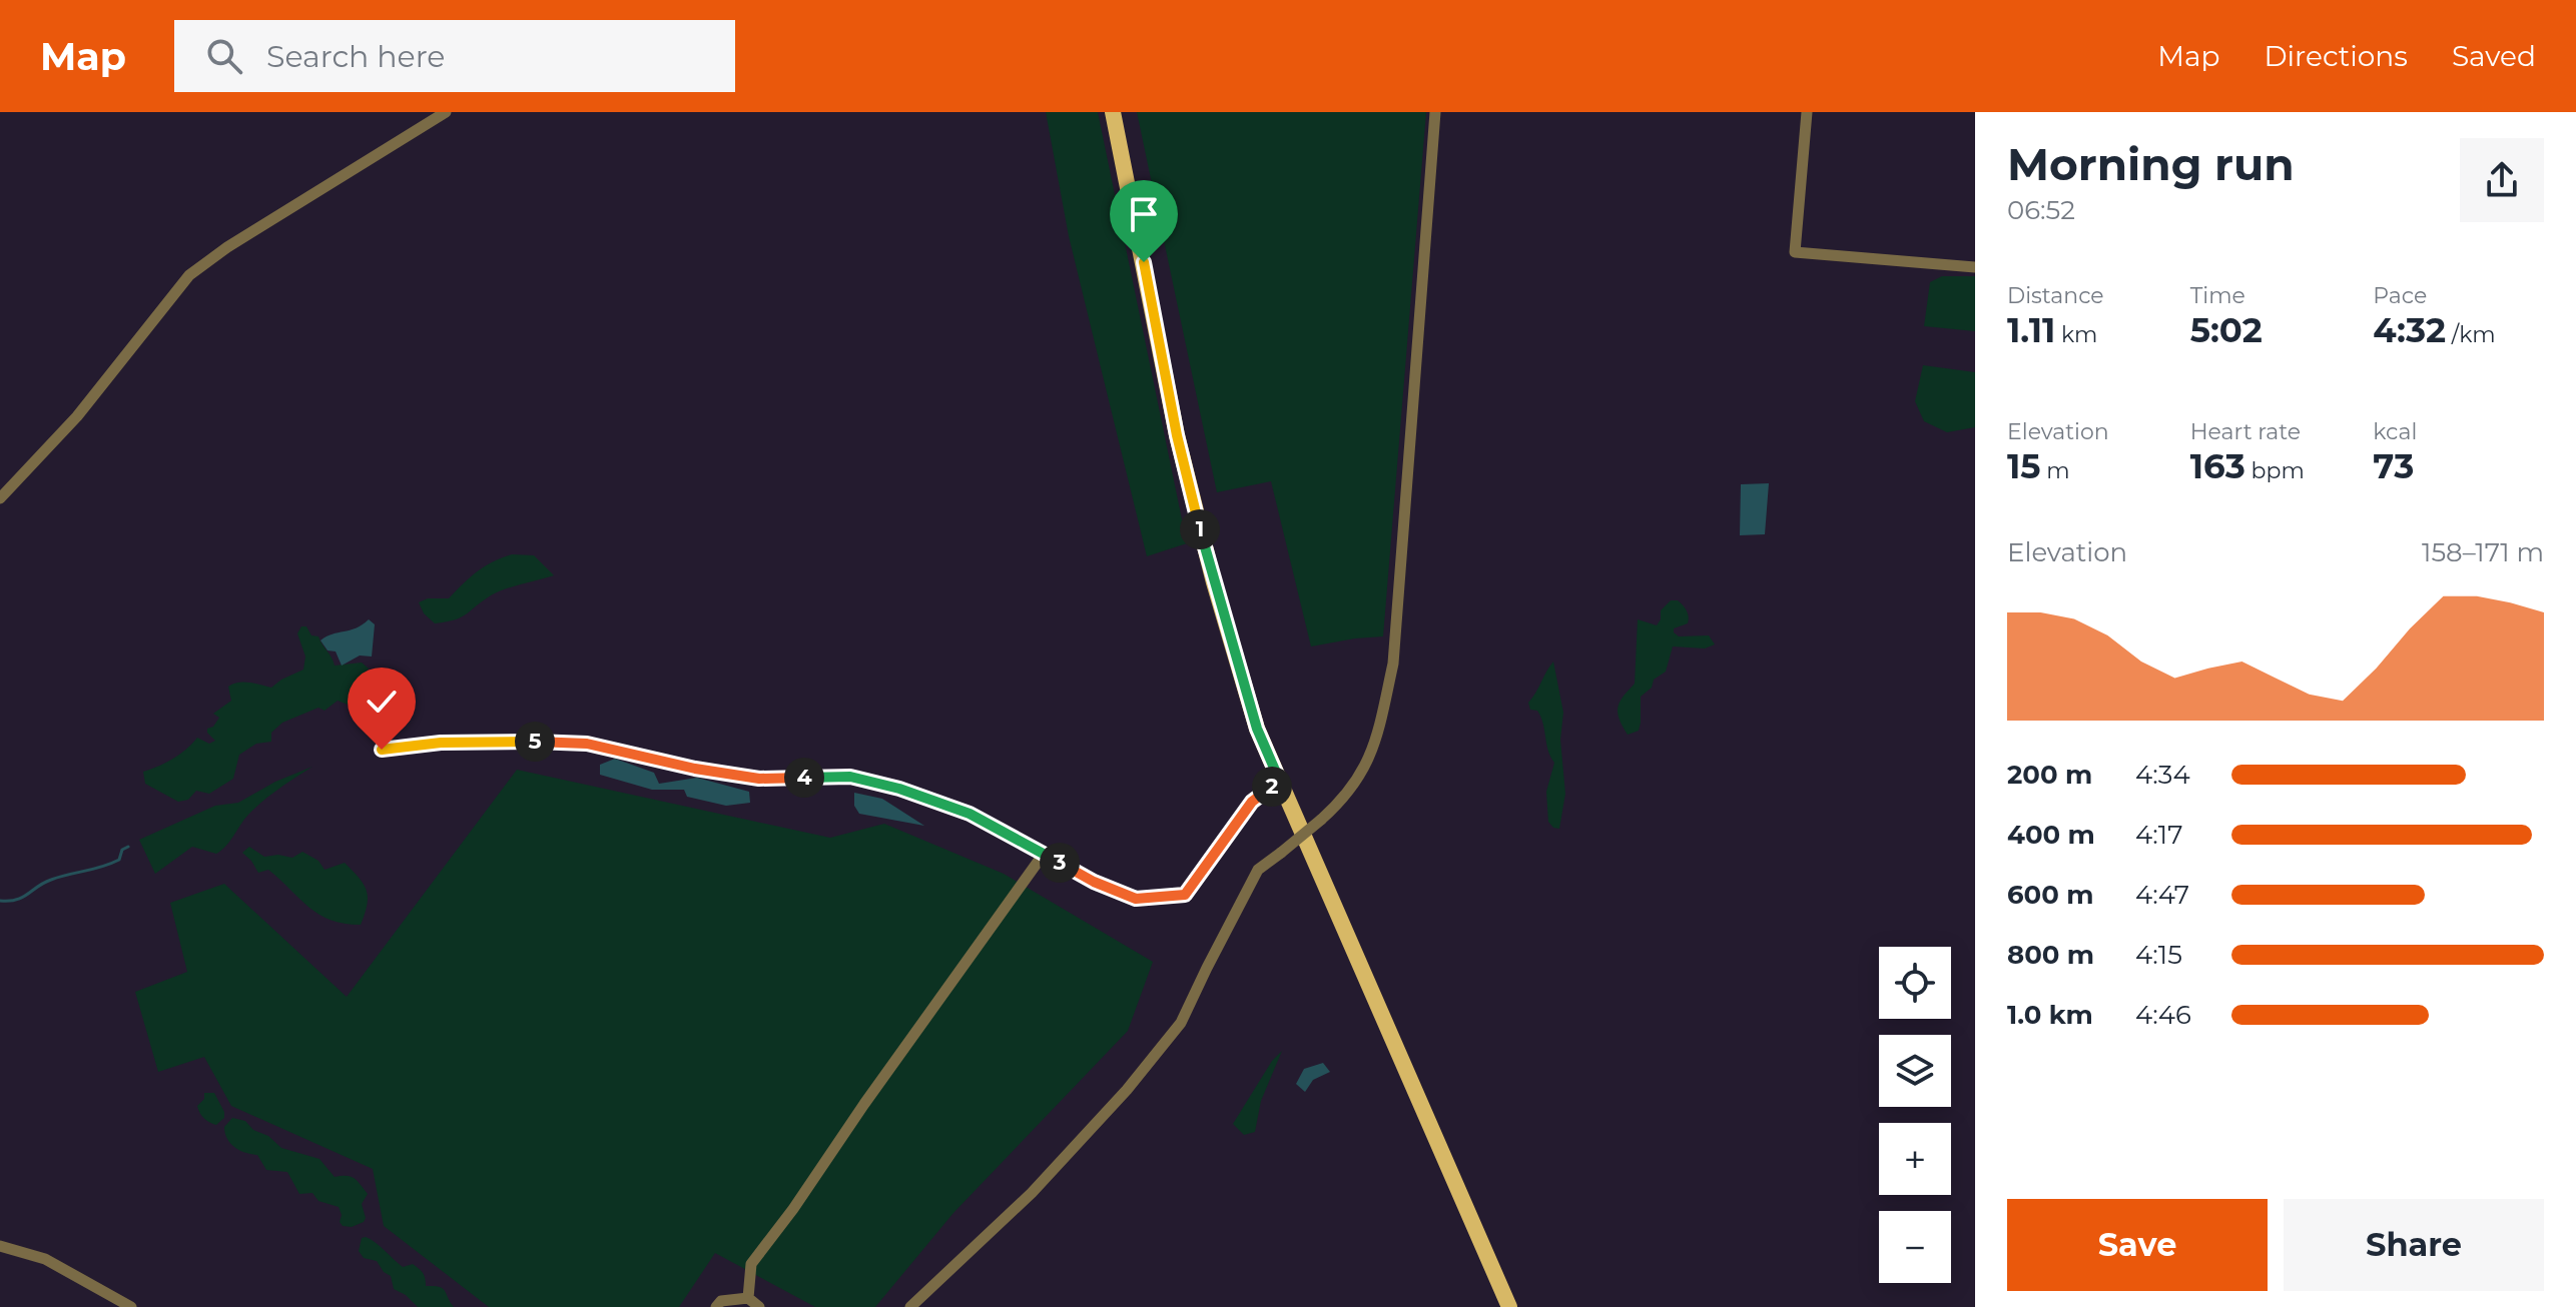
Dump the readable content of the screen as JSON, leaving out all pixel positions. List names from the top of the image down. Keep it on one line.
{"page":{"header":"Map","search":"Search here","nav":["Map","Directions","Saved"],"heading":["Morning run","06:52"],"stats":[["Distance","1.11 km"],["Time","5:02"],["Pace","4:32 /km"],["Elevation","15 m"],["Heart rate","163 bpm"],["kcal","73"]],"pins":["1","5","4","2","3"],"chart":["Elevation","158–171 m"],"list":[{"name":"200 m","note":"4:34"},{"name":"400 m","note":"4:17"},{"name":"600 m","note":"4:47"},{"name":"800 m","note":"4:15"},{"name":"1.0 km","note":"4:46"}],"map_buttons":["+","−"],"buttons":["Save","Share"]}}
